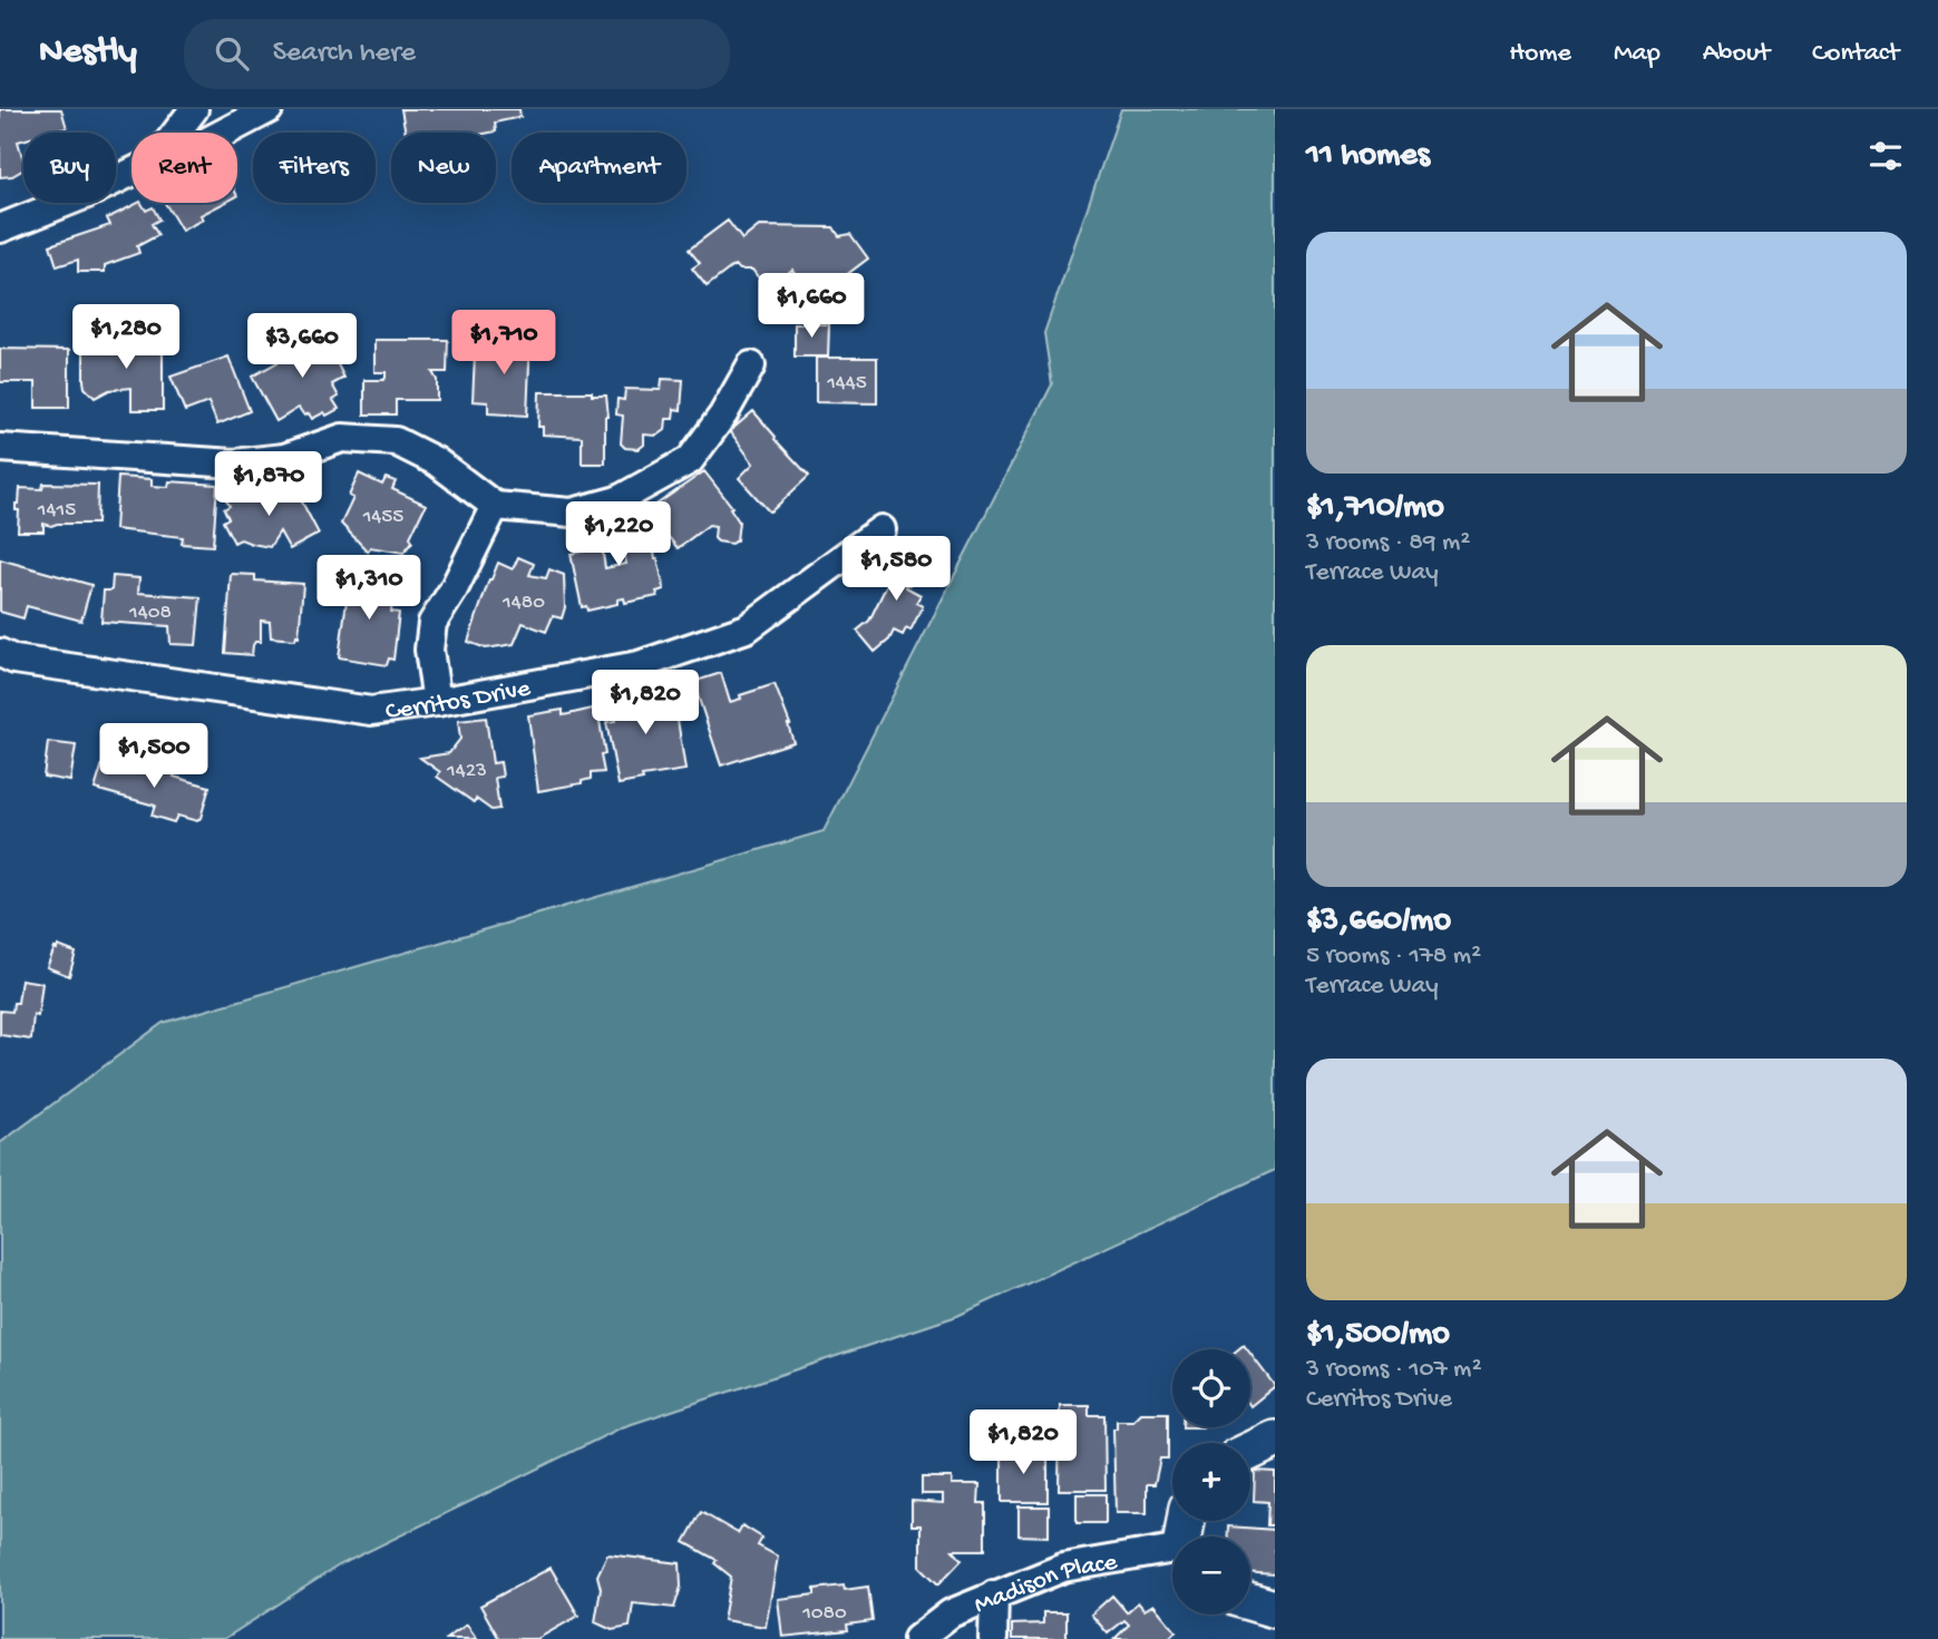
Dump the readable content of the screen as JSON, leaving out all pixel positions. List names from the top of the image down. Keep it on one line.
{"streets":{"street":["Cerritos Drive","Madison Place"]},"house_numbers":["1445","1415","1455","1480","1408","1423","1080"],"page":{"header":"Nestly","search":"Search here","nav":["Home","Map","About","Contact"],"heading":"11 homes","chip":["Buy","Rent","Filters","New","Apartment"],"list":[{"name":"$1,710/mo","note":"3 rooms · 89 m² · Terrace Way"},{"name":"$3,660/mo","note":"5 rooms · 178 m² · Terrace Way"},{"name":"$1,500/mo","note":"3 rooms · 107 m² · Cerritos Drive"}],"price":["$1,660","$1,280","$1,710","$3,660","$1,870","$1,220","$1,580","$1,310","$1,820","$1,500","$1,820"],"map_buttons":["+","−"]}}
